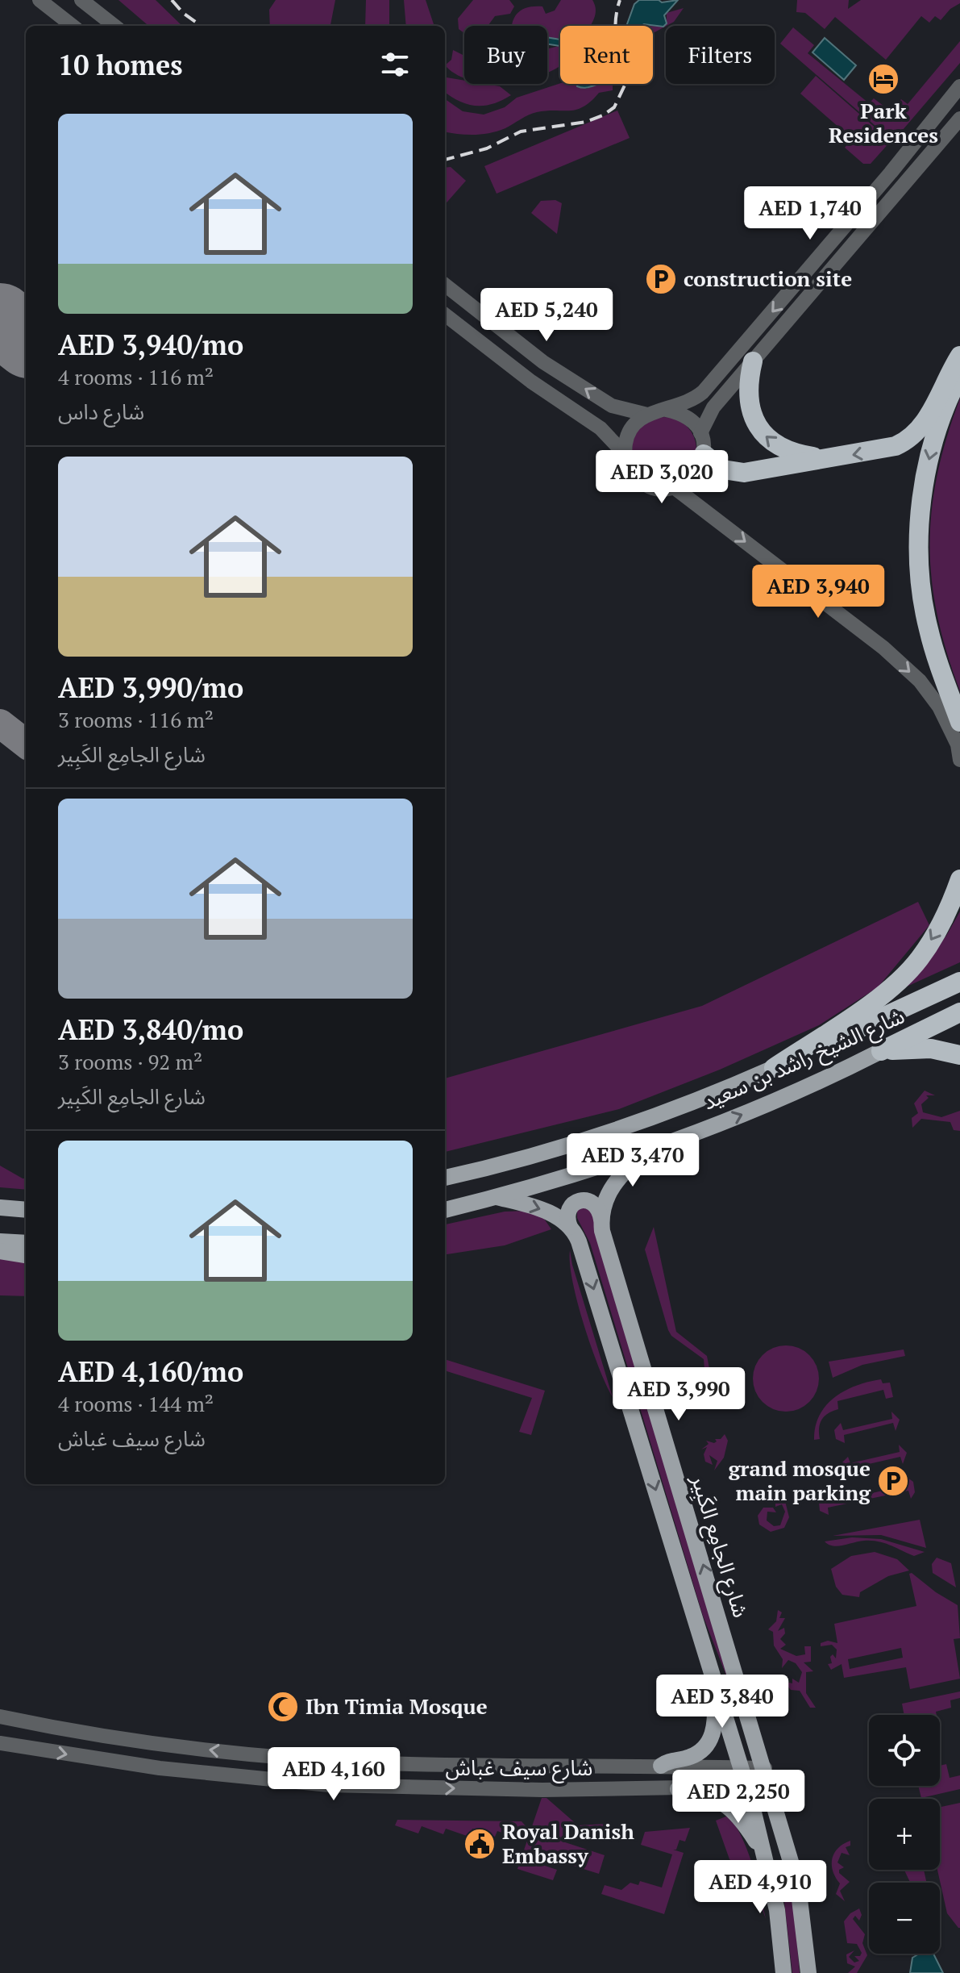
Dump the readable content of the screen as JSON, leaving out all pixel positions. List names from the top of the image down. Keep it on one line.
{"streets":{"highway":["شارع الشيخ راشد بن سعيد"],"main road":["شارع الجامِع الكَبِير"],"street":["شارع سيف غباش"]},"crossings":[["شارع الشيخ راشد بن سعيد","شارع الجامِع الكَبِير"],["شارع الجامِع الكَبِير","شارع سيف غباش"]],"places":{"hotel":["Park Residences"],"parking":["construction site","grand mosque main parking"],"mosque":["Ibn Timia Mosque"],"public building":["Royal Danish Embassy"]},"page":{"chip":["Buy","Rent","Filters"],"heading":"10 homes","list":[{"name":"AED 3,940/mo","note":"4 rooms · 116 m² · شارع داس"},{"name":"AED 3,990/mo","note":"3 rooms · 116 m² · شارع الجامِع الكَبِير"},{"name":"AED 3,840/mo","note":"3 rooms · 92 m² · شارع الجامِع الكَبِير"},{"name":"AED 4,160/mo","note":"4 rooms · 144 m² · شارع سيف غباش"}],"price":["AED 1,740","AED 5,240","AED 3,020","AED 3,940","AED 3,470","AED 3,990","AED 3,840","AED 4,160","AED 2,250","AED 4,910"],"map_buttons":["+","−"]}}
